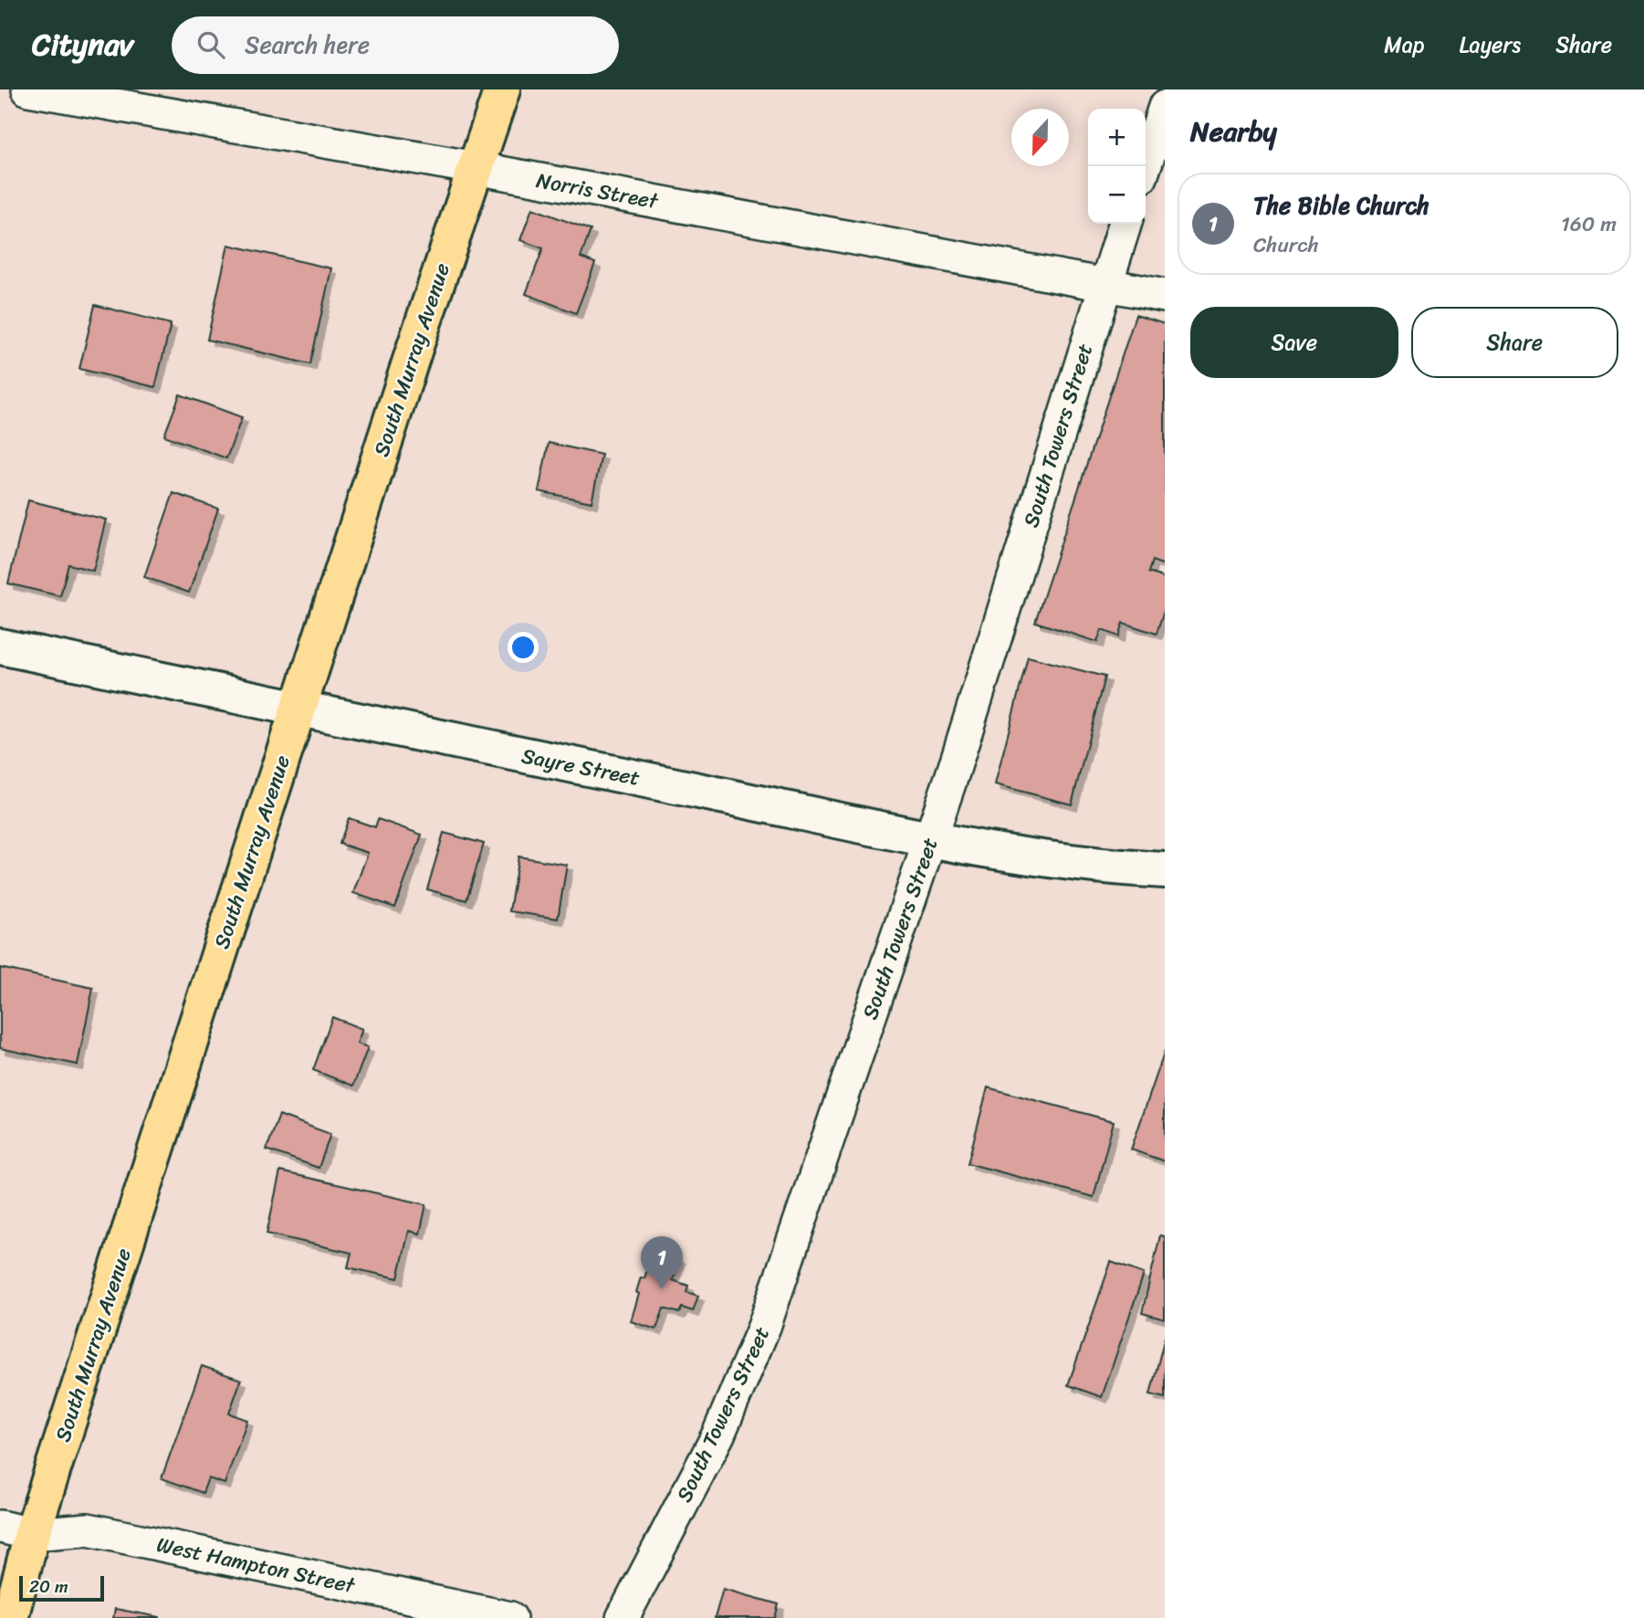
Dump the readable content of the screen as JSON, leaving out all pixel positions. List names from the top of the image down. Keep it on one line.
{"streets":{"main road":["South Murray Avenue","Sayre Street"],"street":["Norris Street","South Towers Street","West Hampton Street"]},"crossings":[["Norris Street","South Murray Avenue"],["Norris Street","South Towers Street"],["South Murray Avenue","Sayre Street"],["South Murray Avenue","West Hampton Street"],["South Towers Street","Sayre Street"]],"scale_bar":"20 m","north":"bottom","page":{"header":"Citynav","search":"Search here","nav":["Map","Layers","Share"],"heading":"Nearby","map_buttons":["+","−"],"list":[{"mark":"1","name":"The Bible Church","note":"Church","value":"160 m"}],"buttons":["Save","Share"],"pins":"1","scale":"20 m"}}
